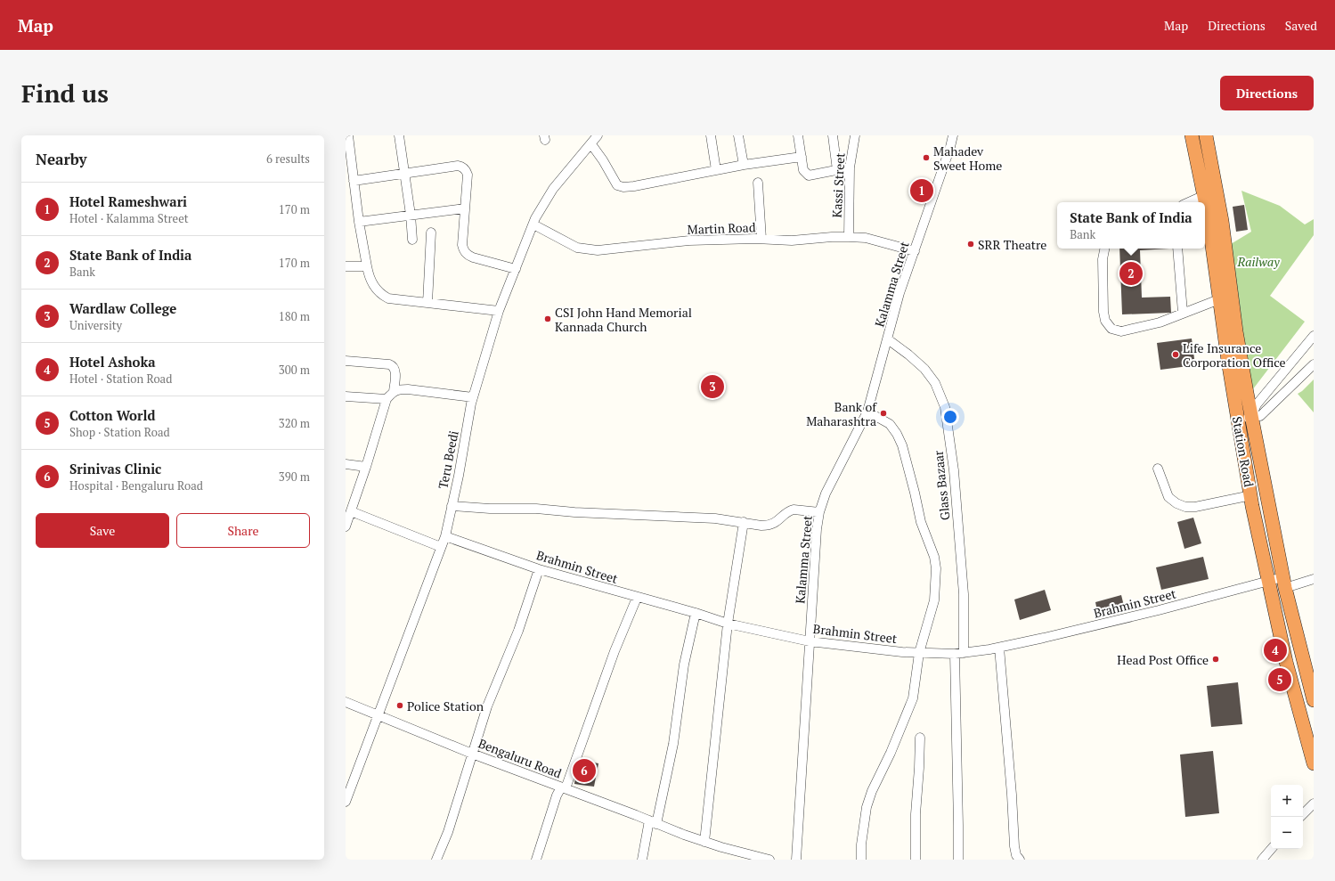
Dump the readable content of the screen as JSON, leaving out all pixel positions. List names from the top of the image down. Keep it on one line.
{"streets":{"highway":["Station Road"],"street":["Kassi Street","Martin Road","Kalamma Street","Teru Beedi","Glass Bazaar","Brahmin Street","Bengaluru Road"]},"crossings":[["Kassi Street","Martin Road"],["Martin Road","Kalamma Street"],["Martin Road","Teru Beedi"],["Kalamma Street","Glass Bazaar"],["Kalamma Street","Brahmin Street"],["Station Road","Brahmin Street"],["Teru Beedi","Brahmin Street"],["Teru Beedi","Bengaluru Road"],["Glass Bazaar","Brahmin Street"]],"parks":["Railway"],"places":["Mahadev Sweet Home","SRR Theatre","CSI John Hand Memorial Kannada Church","Life Insurance Corporation Office","Bank of Maharashtra","Head Post Office","Police Station"],"page":{"header":"Map","nav":["Map","Directions","Saved"],"buttons":["Directions",["Save","Share"]],"title":"Find us","heading":["Nearby","6 results"],"pins":["1","2","3","4","5","6"],"list":[{"mark":"1","name":"Hotel Rameshwari","note":"Hotel · Kalamma Street","value":"170 m"},{"mark":"2","name":"State Bank of India","note":"Bank","value":"170 m"},{"mark":"3","name":"Wardlaw College","note":"University","value":"180 m"},{"mark":"4","name":"Hotel Ashoka","note":"Hotel · Station Road","value":"300 m"},{"mark":"5","name":"Cotton World","note":"Shop · Station Road","value":"320 m"},{"mark":"6","name":"Srinivas Clinic","note":"Hospital · Bengaluru Road","value":"390 m"}],"popup":["State Bank of India","Bank"],"map_buttons":["+","−"]}}
